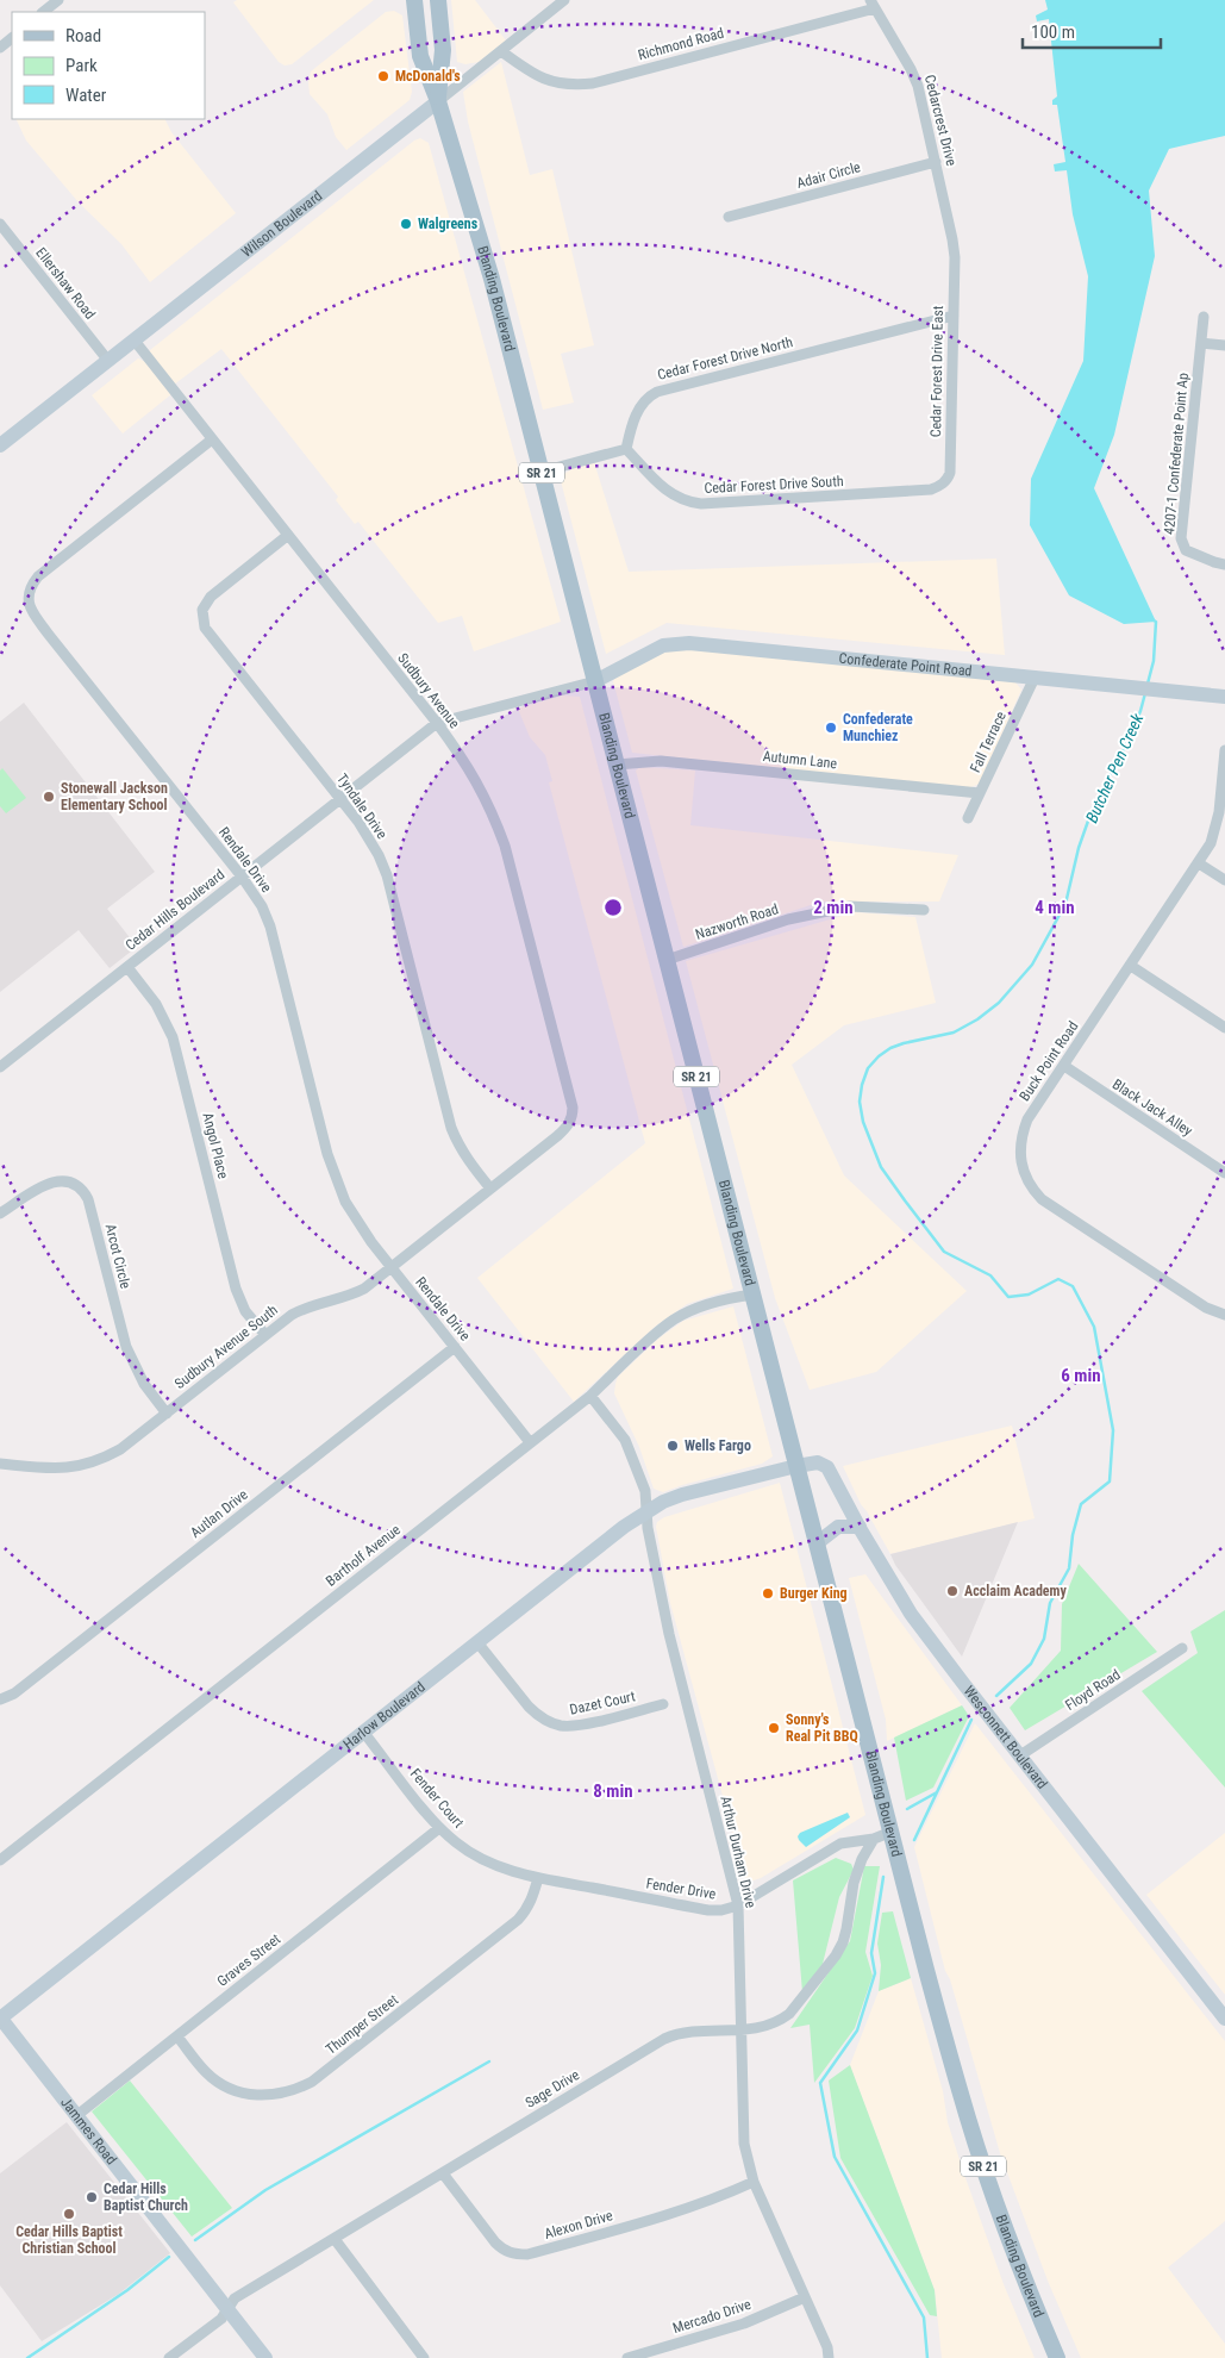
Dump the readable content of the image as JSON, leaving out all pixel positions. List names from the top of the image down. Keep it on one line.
{"streets":{"main road":["Blanding Boulevard","SR 21"],"street":["Richmond Road","Cedarcrest Drive","Adair Circle","Wilson Boulevard","Ellershaw Road","Cedar Forest Drive North","Cedar Forest Drive East","4207-1 Confederate Point Ap","Cedar Forest Drive South","Confederate Point Road","Sudbury Avenue","Fall Terrace","Autumn Lane","Tyndale Drive","Rendale Drive","Cedar Hills Boulevard","Nazworth Road","Buck Point Road","Black Jack Alley","Angol Place","Arcot Circle","Sudbury Avenue South","Autlan Drive","Bartholf Avenue","Floyd Road","Dazet Court","Harlow Boulevard","Wesconnett Boulevard","Fender Court","Arthur Durham Drive","Fender Drive","Graves Street","Thumper Street","Sage Drive","Jammes Road","Alexon Drive","Mercado Drive"]},"crossings":[["Richmond Road","Cedarcrest Drive"],["Richmond Road","Wilson Boulevard"],["Cedarcrest Drive","Adair Circle"],["Cedarcrest Drive","Cedar Forest Drive East"],["Wilson Boulevard","Ellershaw Road"],["Wilson Boulevard","Blanding Boulevard"],["Wilson Boulevard","Sudbury Avenue"],["Blanding Boulevard","Confederate Point Road"],["Blanding Boulevard","Autumn Lane"],["Blanding Boulevard","Cedar Hills Boulevard"],["Blanding Boulevard","Nazworth Road"],["Blanding Boulevard","Bartholf Avenue"],["Blanding Boulevard","Harlow Boulevard"],["Blanding Boulevard","Wesconnett Boulevard"],["Cedar Forest Drive North","Cedar Forest Drive East"],["Cedar Forest Drive North","Cedar Forest Drive South"],["Cedar Forest Drive East","Cedar Forest Drive South"],["Confederate Point Road","Fall Terrace"],["Confederate Point Road","Cedar Hills Boulevard"],["Sudbury Avenue","Tyndale Drive"],["Sudbury Avenue","Rendale Drive"],["Sudbury Avenue","Cedar Hills Boulevard"],["Sudbury Avenue","Sudbury Avenue South"],["Fall Terrace","Autumn Lane"],["Tyndale Drive","Cedar Hills Boulevard"],["Tyndale Drive","Sudbury Avenue South"],["Rendale Drive","Cedar Hills Boulevard"],["Rendale Drive","Sudbury Avenue South"],["Rendale Drive","Autlan Drive"],["Rendale Drive","Bartholf Avenue"],["Cedar Hills Boulevard","Angol Place"],["Buck Point Road","Black Jack Alley"],["Angol Place","Sudbury Avenue South"],["Arcot Circle","Sudbury Avenue South"],["Bartholf Avenue","Arthur Durham Drive"],["Floyd Road","Wesconnett Boulevard"],["Dazet Court","Harlow Boulevard"],["Harlow Boulevard","Wesconnett Boulevard"],["Harlow Boulevard","Fender Court"],["Harlow Boulevard","Arthur Durham Drive"],["Harlow Boulevard","Jammes Road"],["Fender Court","Fender Drive"],["Fender Court","Graves Street"],["Fender Court","Thumper Street"],["Arthur Durham Drive","Fender Drive"],["Arthur Durham Drive","Sage Drive"],["Arthur Durham Drive","Alexon Drive"],["Arthur Durham Drive","Mercado Drive"],["Fender Drive","Thumper Street"],["Fender Drive","Sage Drive"],["Graves Street","Thumper Street"],["Graves Street","Jammes Road"],["Sage Drive","Jammes Road"],["Sage Drive","Alexon Drive"]],"water":["Butcher Pen Creek"],"places":["McDonald's","Walgreens","Confederate Munchiez","Stonewall Jackson Elementary School","Wells Fargo","Acclaim Academy","Burger King","Sonny's Real Pit BBQ","Cedar Hills Baptist Church","Cedar Hills Baptist Christian School"],"legend":["Road","Park","Water"],"scale_bar":"100 m","rings":["2 min","4 min","6 min","8 min"]}
